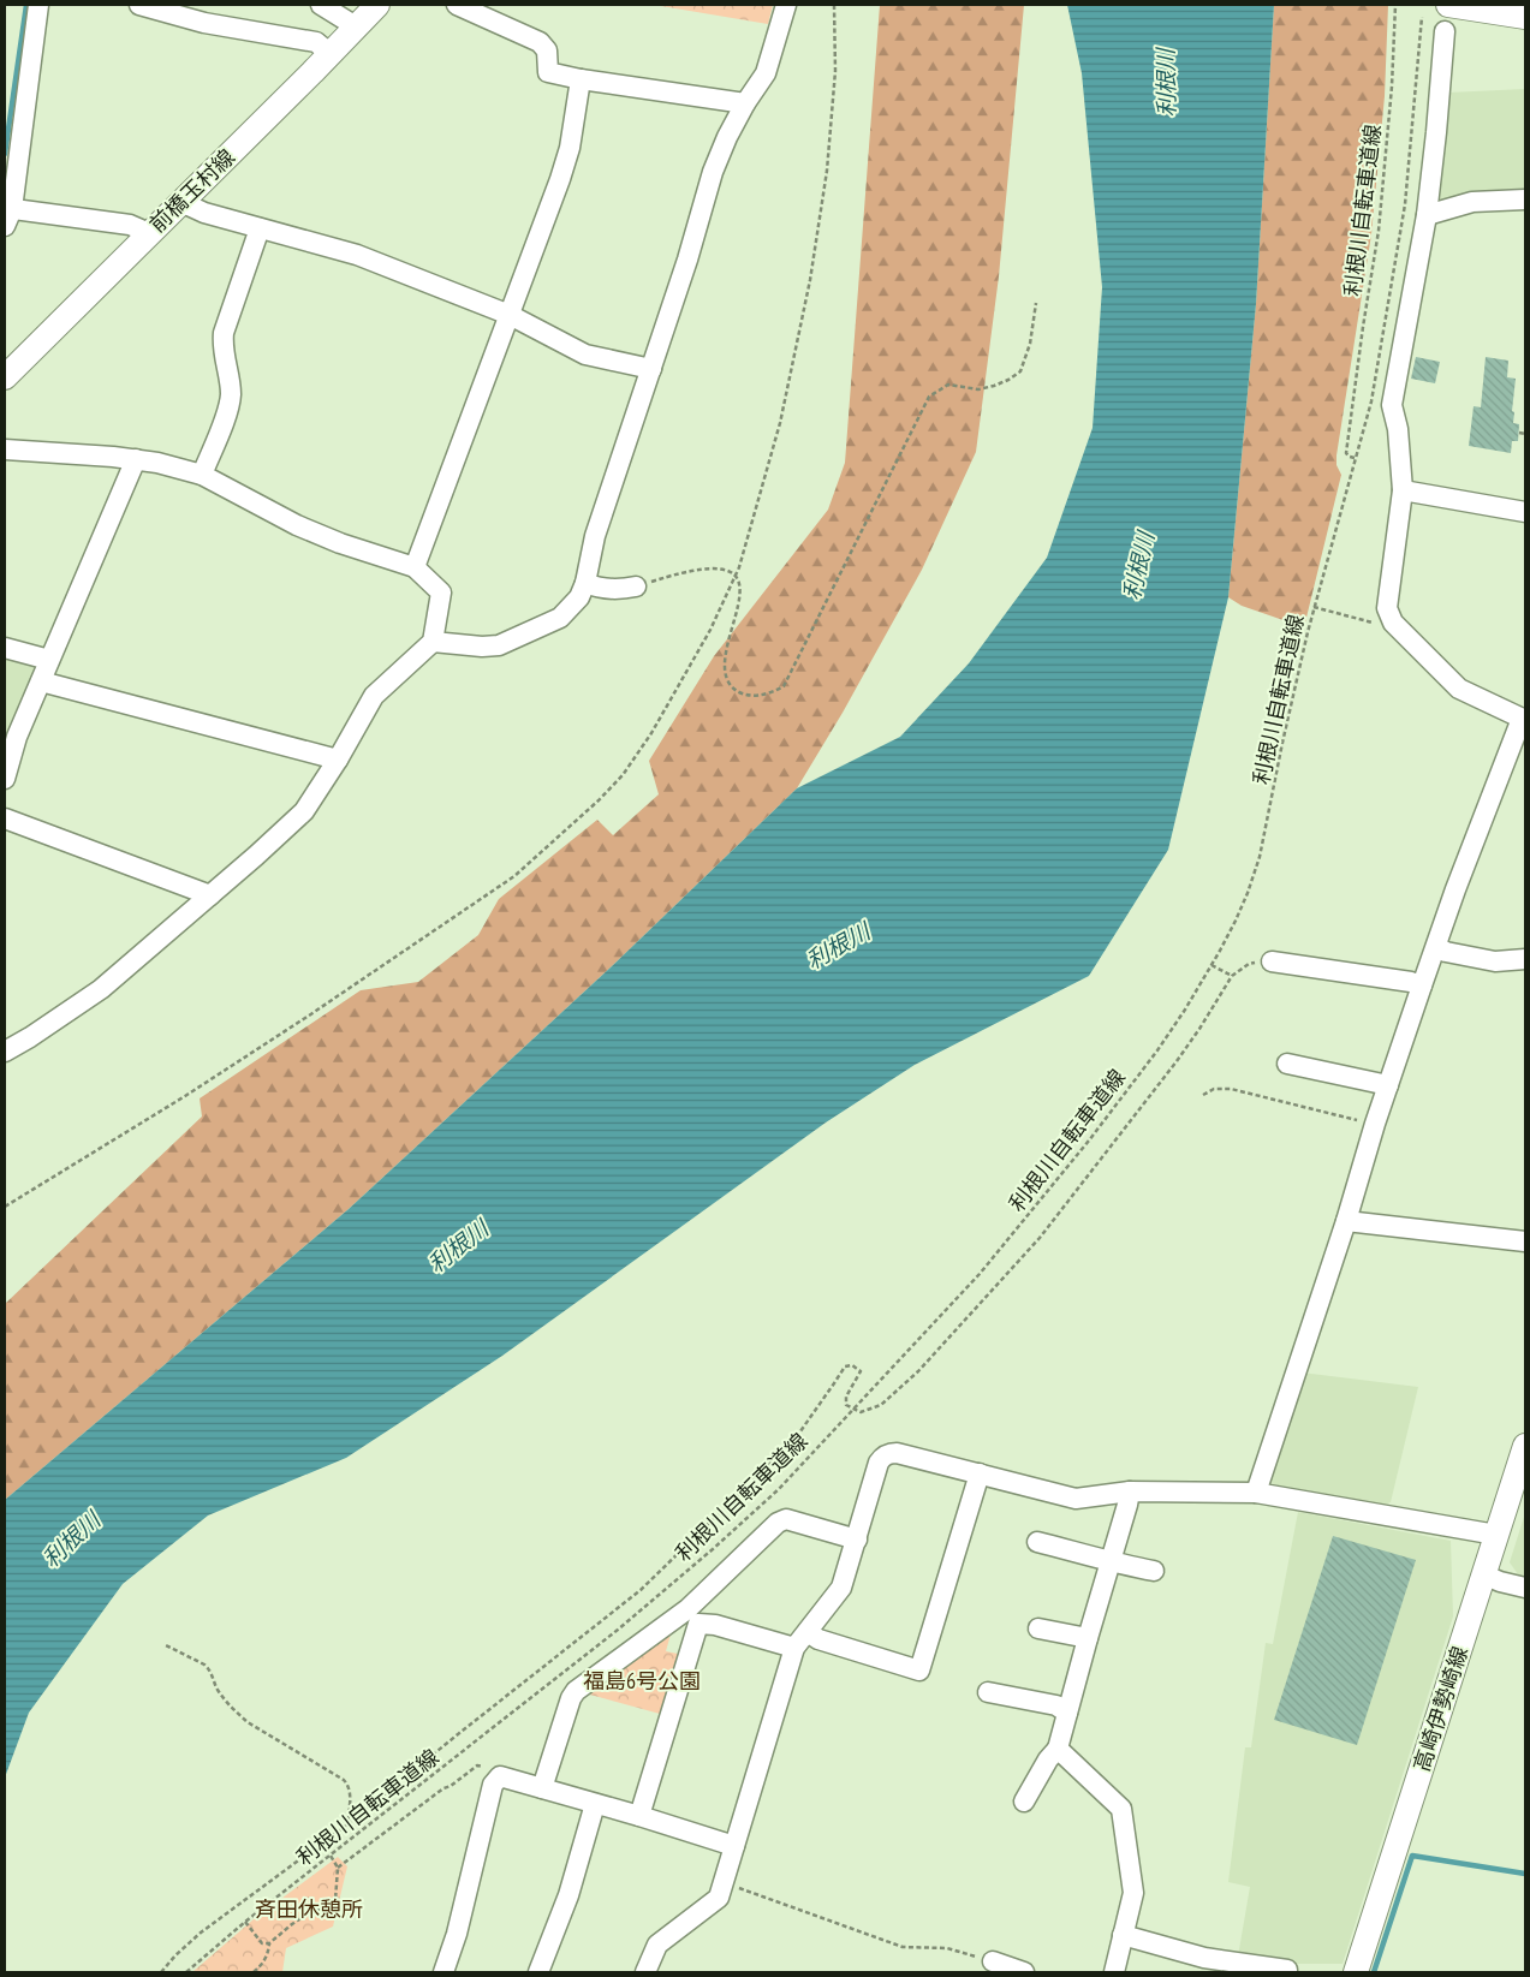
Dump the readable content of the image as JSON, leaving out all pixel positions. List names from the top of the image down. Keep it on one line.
{"streets":{"main road":["前橋玉村線","高崎伊勢崎線"],"path":["利根川自転車道線"]},"water":["利根川"],"parks":["福島6号公園","斉田休憩所"]}
